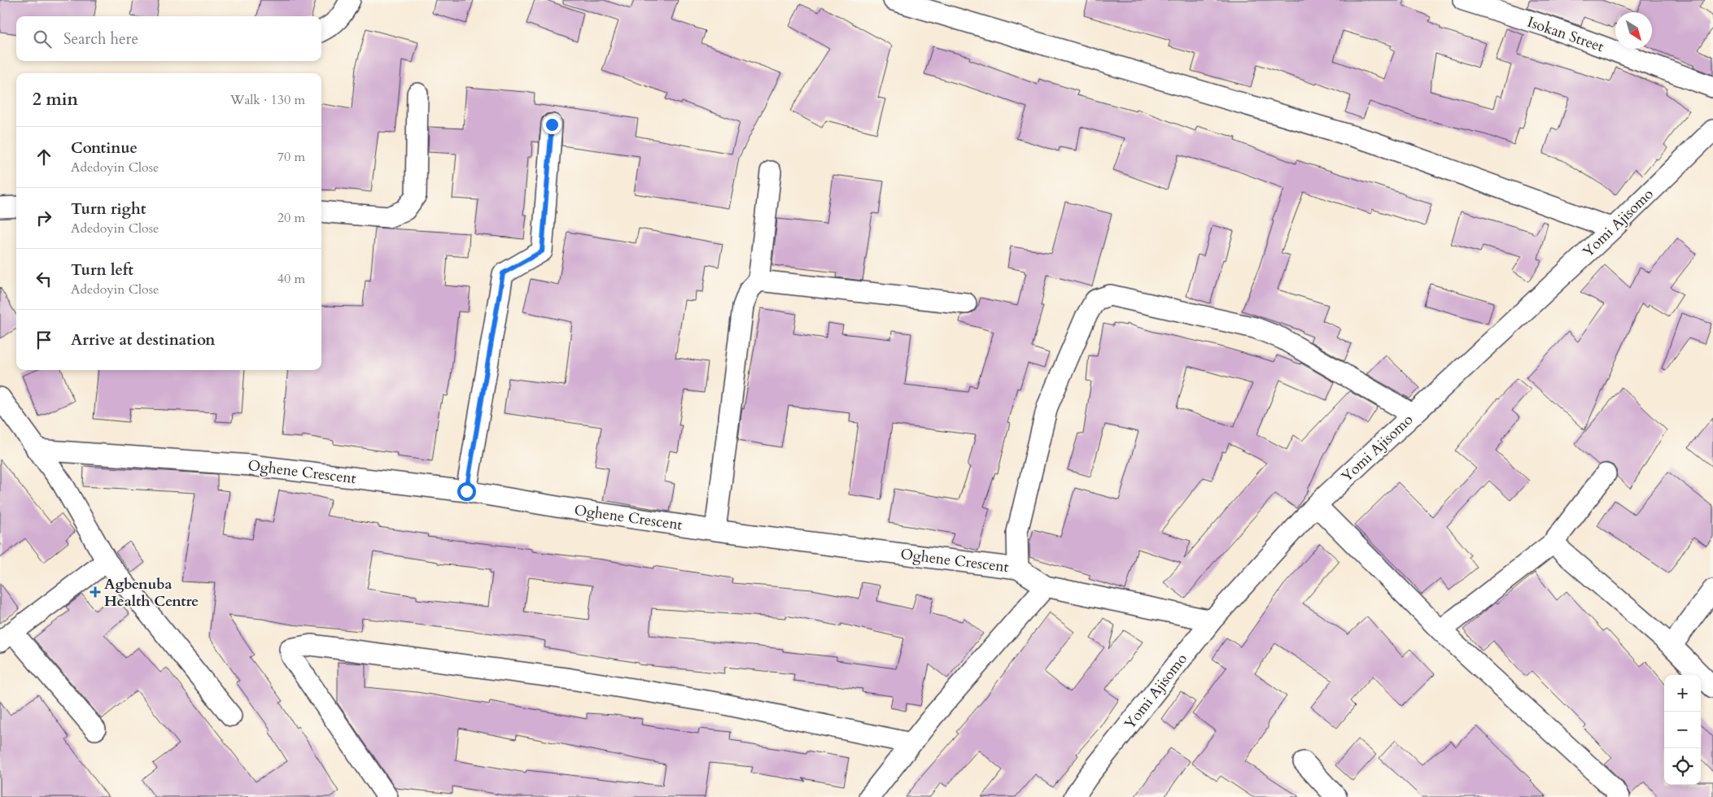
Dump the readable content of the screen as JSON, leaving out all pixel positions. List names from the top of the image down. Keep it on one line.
{"streets":{"street":["Isokan Street","Yomi Ajisomo","Oghene Crescent"]},"crossings":[["Yomi Ajisomo","Oghene Crescent"]],"places":{"health":["Agbenuba Health Centre"]},"north":"bottom right","page":{"search":"Search here","heading":["2 min","Walk · 130 m"],"list":[["Continue","Adedoyin Close","70 m"],["Turn right","Adedoyin Close","20 m"],["Turn left","Adedoyin Close","40 m"],"Arrive at destination"],"map_buttons":["+","−"]}}
